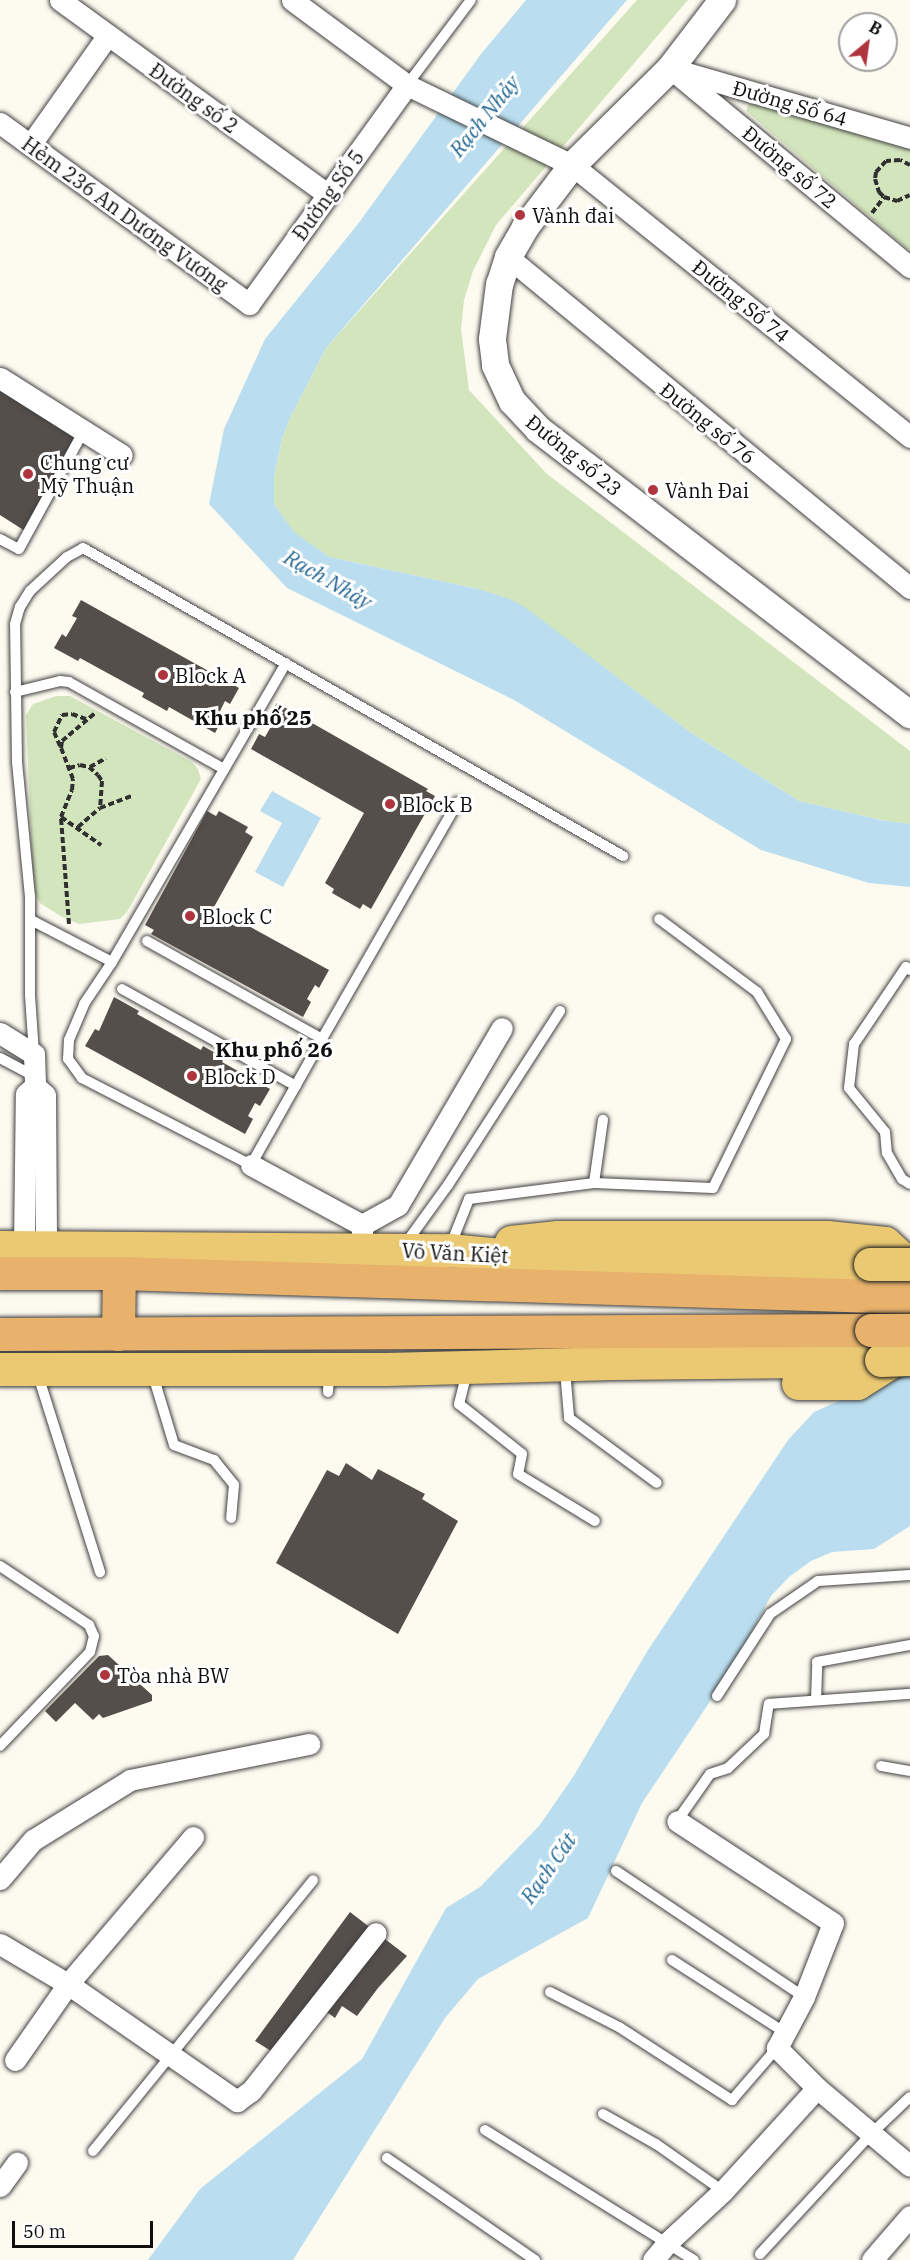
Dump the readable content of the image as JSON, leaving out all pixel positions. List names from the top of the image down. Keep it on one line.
{"streets":{"highway":["Võ Văn Kiệt"],"street":["Đường số 2","Đường Số 64","Đường số 72","Đường Số 5","Hẻm 236 An Dương Vương","Đường Số 74","Đường số 76","Đường số 23"]},"crossings":[["Đường số 2","Đường Số 5"],["Đường Số 64","Đường số 72"],["Đường Số 64","Đường số 23"],["Đường số 72","Đường số 23"],["Đường Số 5","Hẻm 236 An Dương Vương"],["Đường Số 5","Đường Số 74"],["Đường Số 74","Đường số 23"],["Đường số 76","Đường số 23"]],"districts":["Khu phố 25","Khu phố 26"],"water":["Rạch Nhảy","Rạch Cát"],"places":["Vành đai","Chung cư Mỹ Thuận","Vành Đai","Block A","Block B","Block C","Block D","Tòa nhà BW"],"scale_bar":"50 m","north":"top right"}
